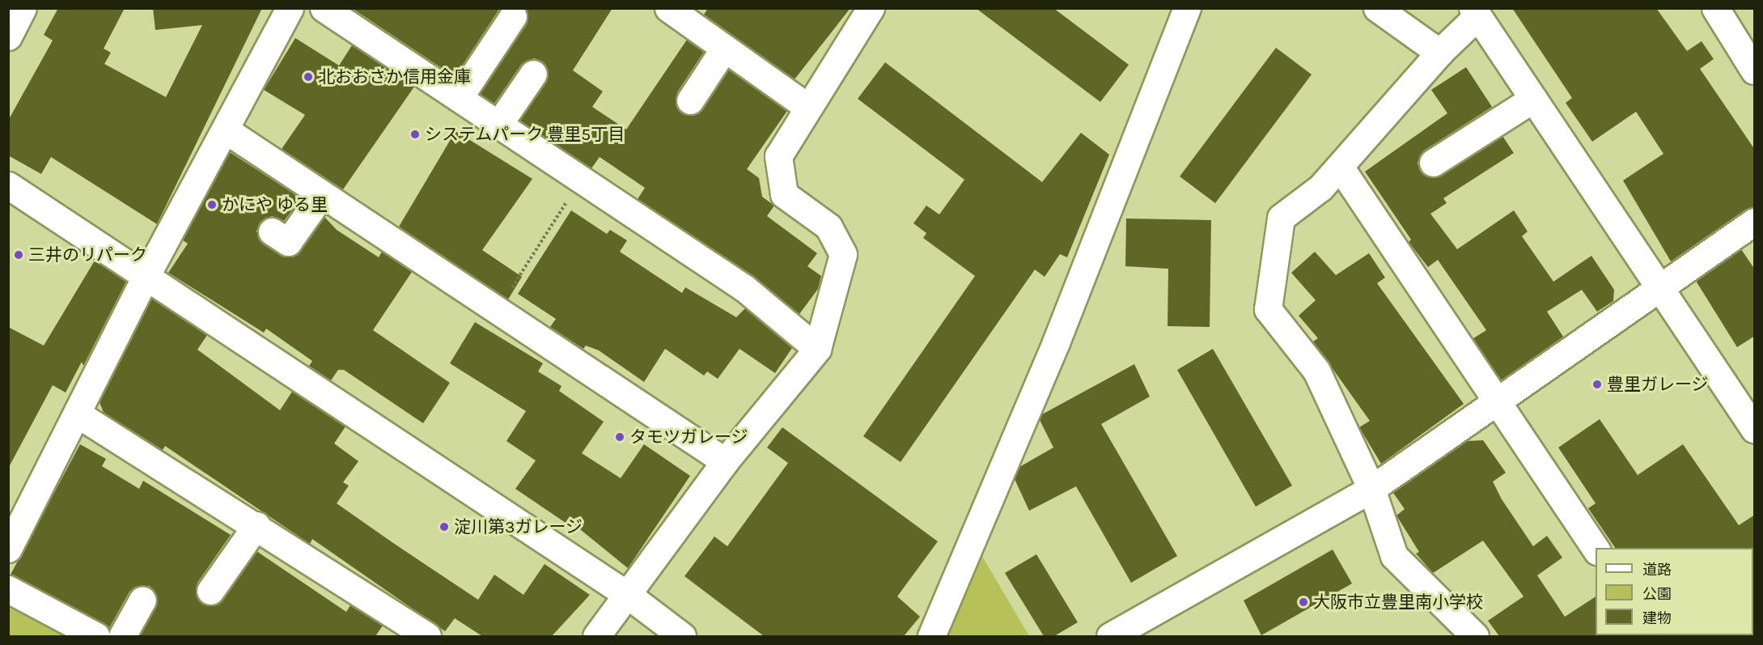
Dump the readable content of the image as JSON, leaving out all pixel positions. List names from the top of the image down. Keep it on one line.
{"places":["北おおさか信用金庫","システムパーク 豊里5丁目","かにや ゆる里","三井のリパーク","豊里ガレージ","タモツガレージ","淀川第3ガレージ","大阪市立豊里南小学校"],"legend":["道路","公園","建物"]}
